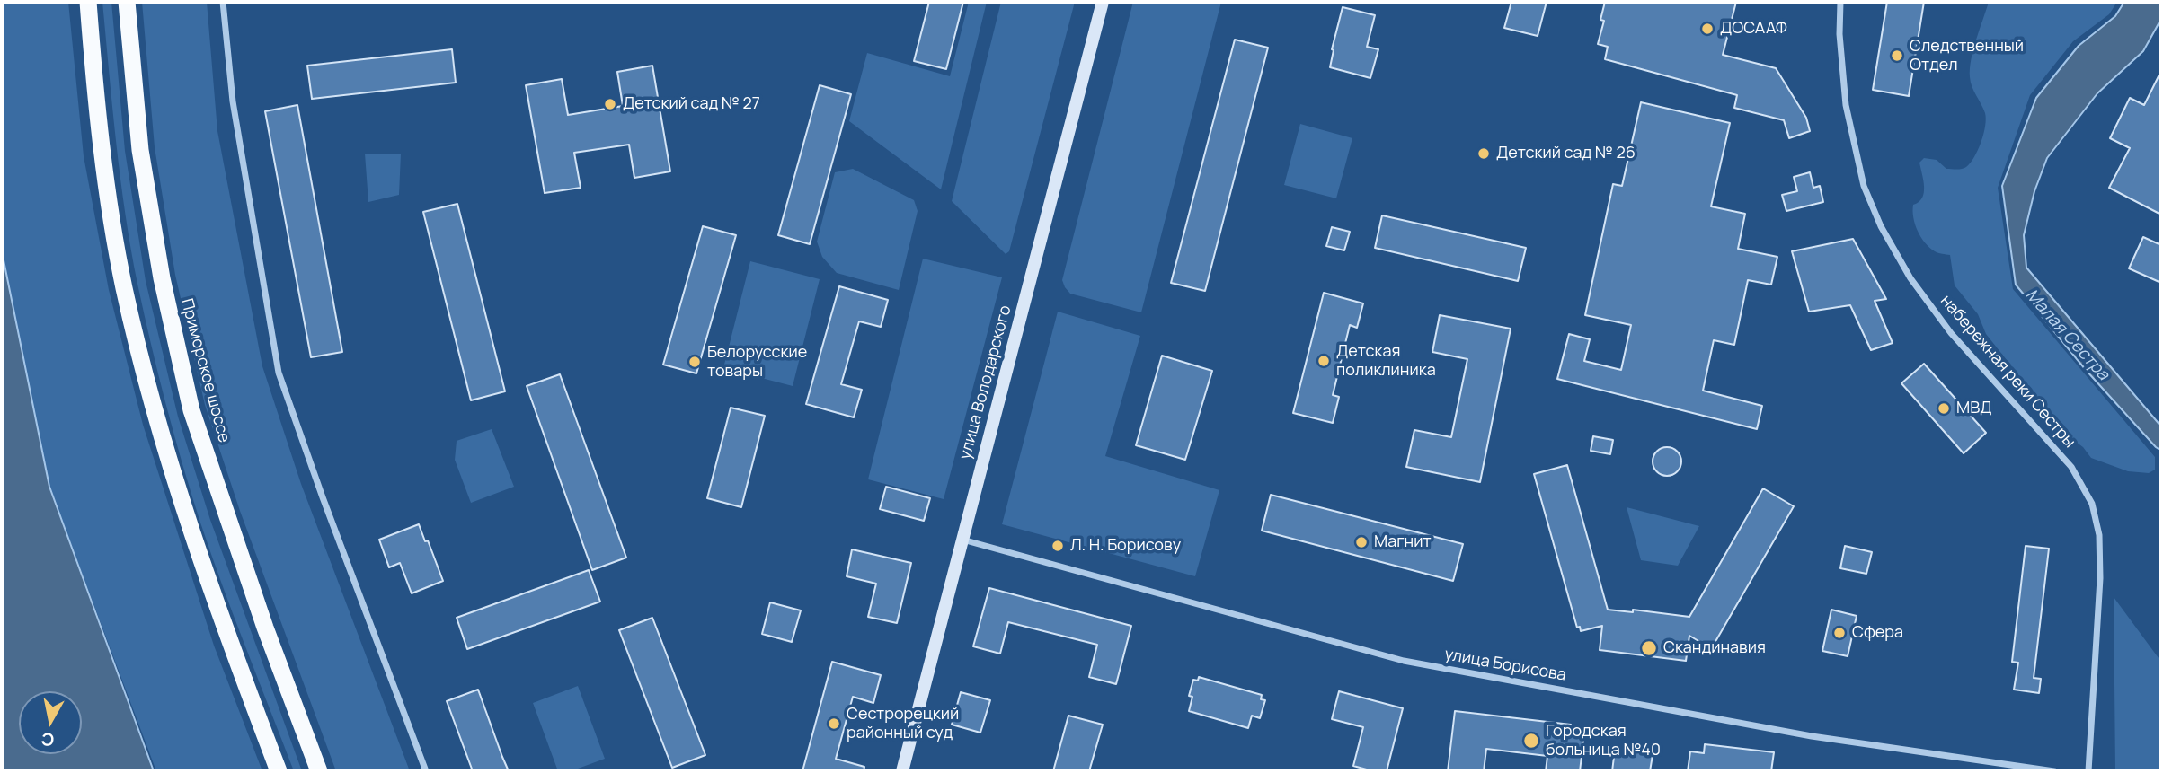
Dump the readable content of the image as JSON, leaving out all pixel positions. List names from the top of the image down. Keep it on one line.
{"streets":{"highway":["Приморское шоссе"],"main road":["улица Володарского"],"street":["набережная реки Сестры","улица Борисова"]},"crossings":[["улица Володарского","улица Борисова"]],"water":["Малая Сестра"],"places":["ДОСААФ","Следственный Отдел","Детский сад № 27","Детский сад № 26","Детская поликлиника","Белорусские товары","МВД","Магнит","Л. Н. Борисову","Сфера","Скандинавия","Сестрорецкий районный суд","Городская больница №40"],"north":"bottom"}
